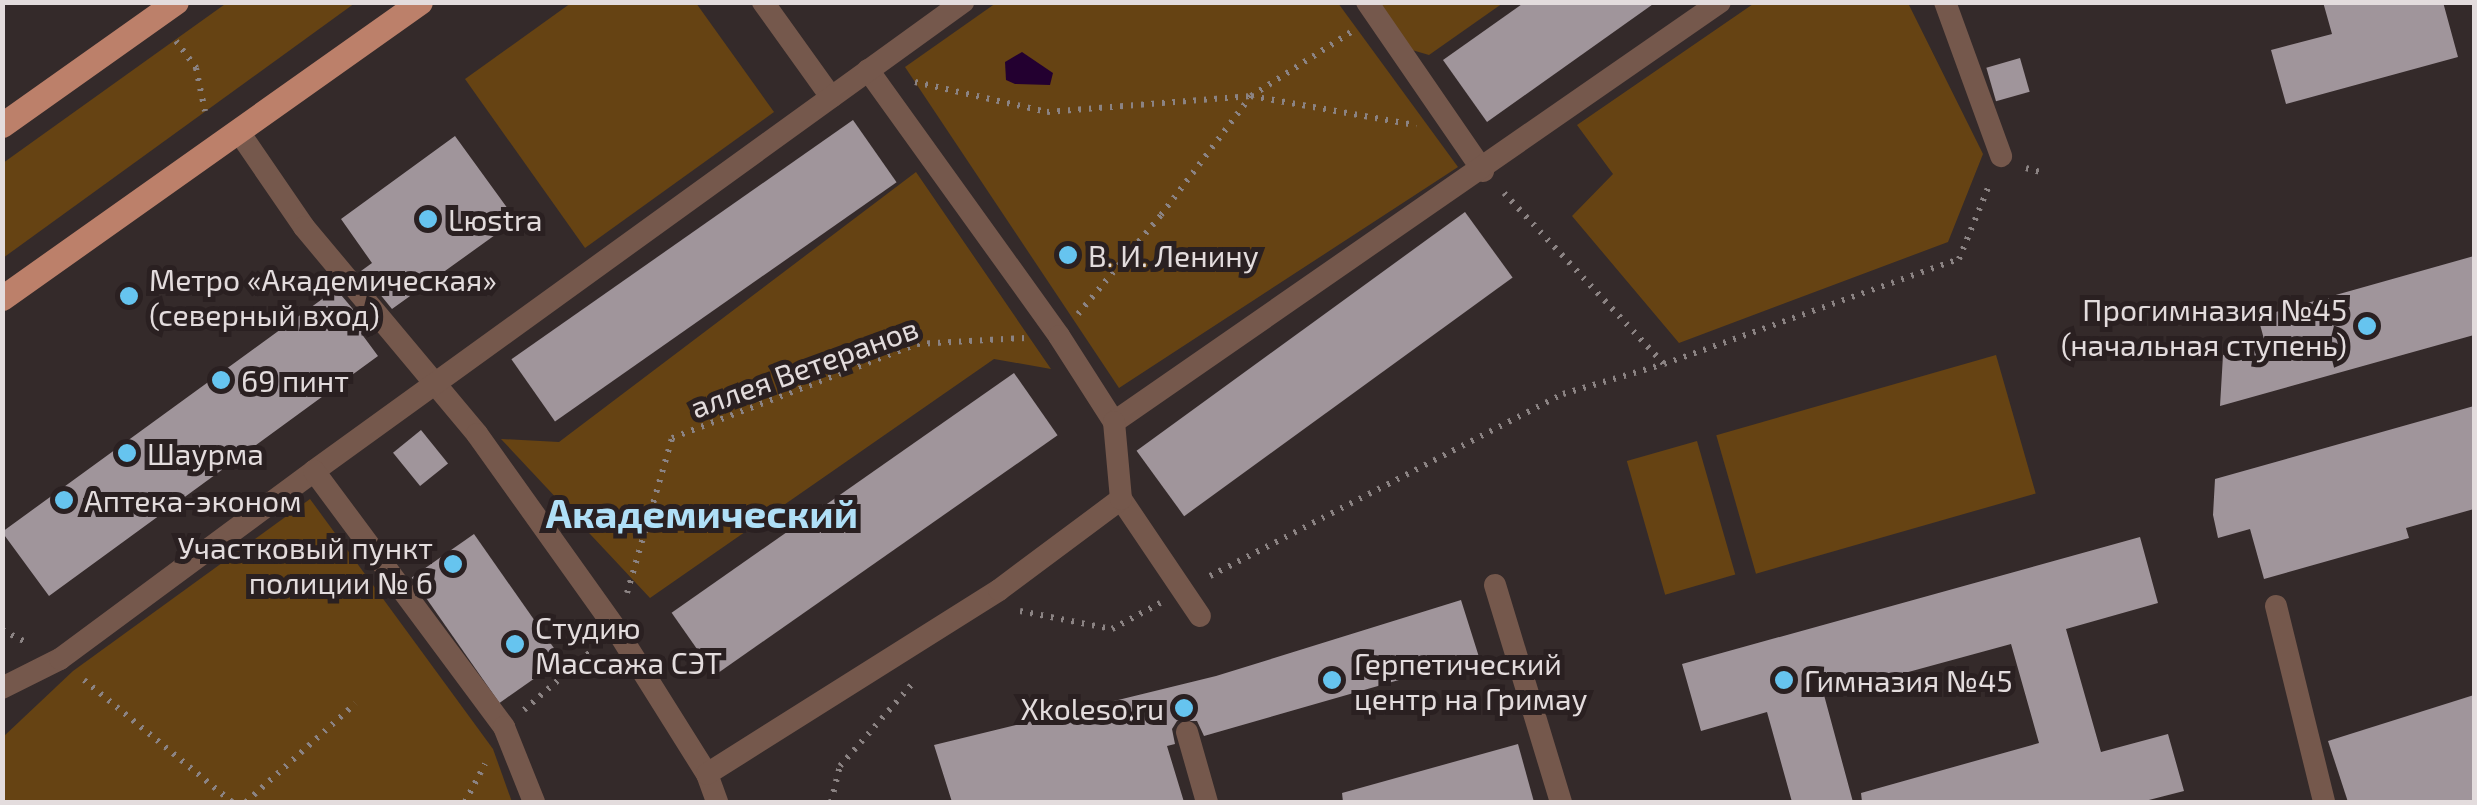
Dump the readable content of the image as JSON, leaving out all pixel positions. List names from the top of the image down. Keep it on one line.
{"streets":{"path":["аллея Ветеранов"]},"districts":["Академический"],"places":["Lюstra","В. И. Ленину","Метро «Академическая» (северный вход)","Прогимназия №45 (начальная ступень)","69 пинт","Шаурма","Аптека-эконом","Участковый пункт полиции № 6","Студию Массажа СЭТ","Герпетический центр на Гримау","Гимназия №45","Xkoleso.ru"]}
